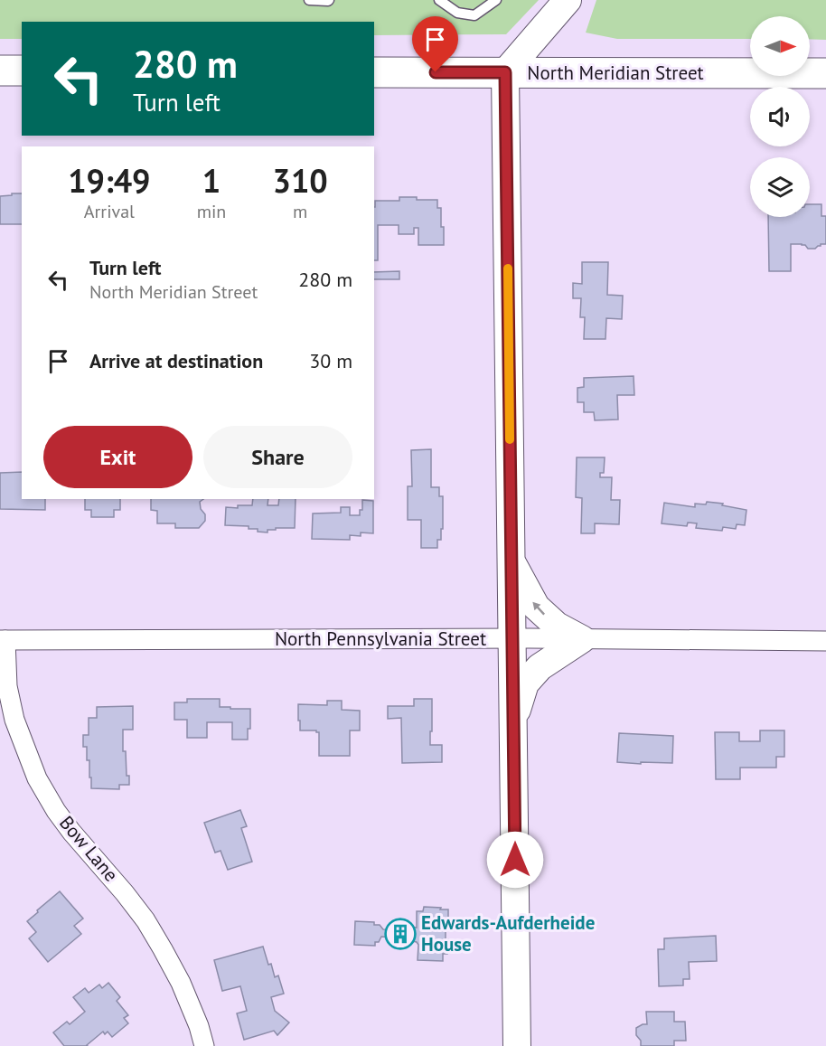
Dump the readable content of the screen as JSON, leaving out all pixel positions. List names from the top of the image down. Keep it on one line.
{"streets":{"main road":["North Meridian Street"],"street":["North Pennsylvania Street","Bow Lane"]},"crossings":[["North Pennsylvania Street","Bow Lane"]],"places":{"building":["Edwards-Aufderheide House"]},"north":"right","page":{"turn":["280 m","Turn left"],"eta":["19:49","Arrival","1","min","310","m"],"list":[{"name":"Turn left","note":"North Meridian Street","value":"280 m"},{"name":"Arrive at destination","value":"30 m"}],"buttons":["Exit","Share"]}}
